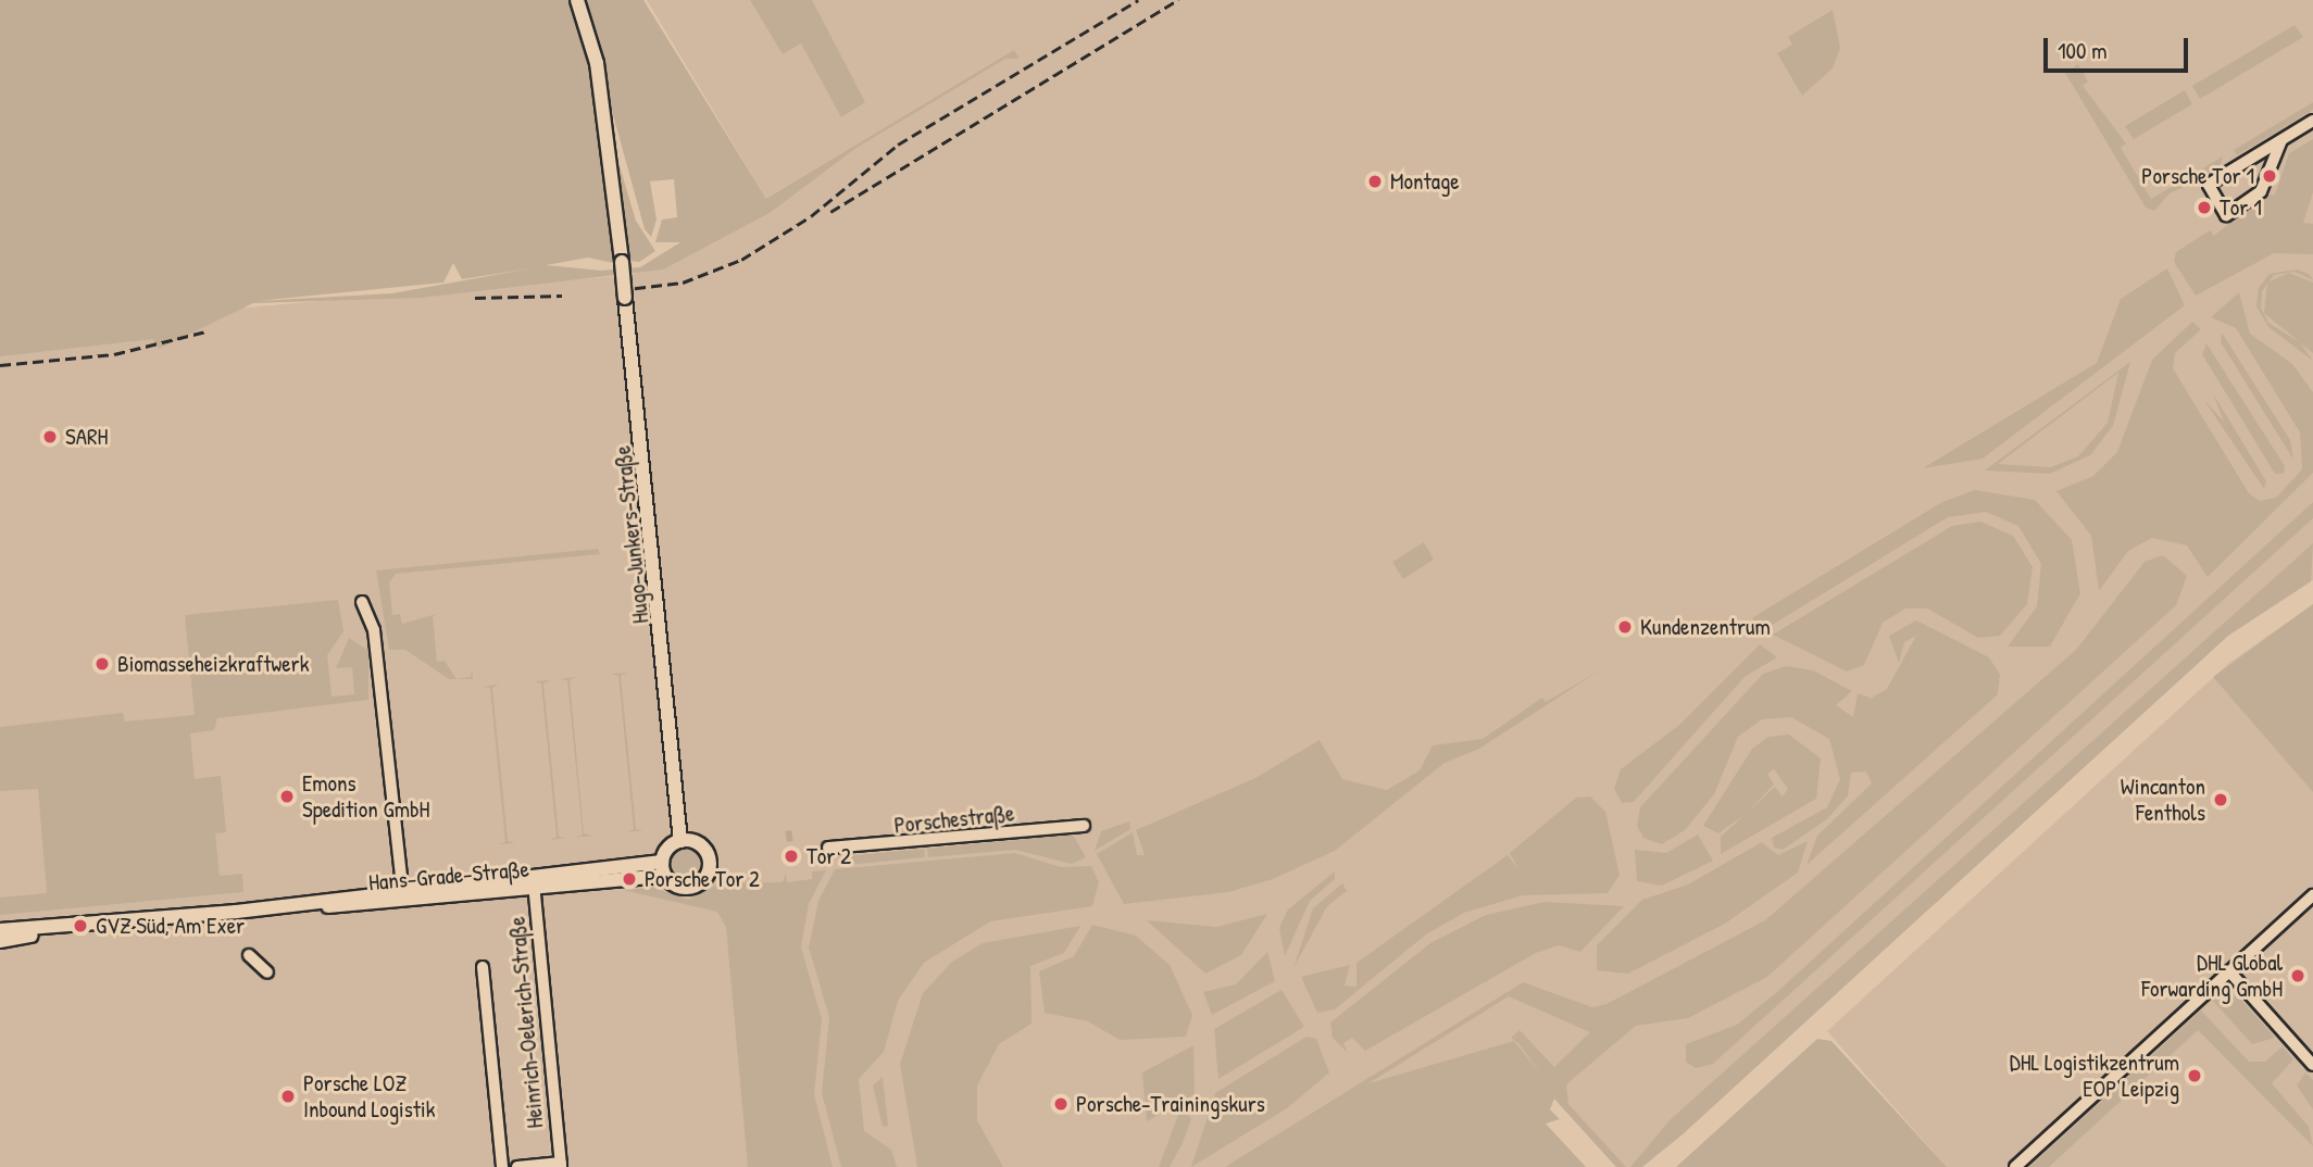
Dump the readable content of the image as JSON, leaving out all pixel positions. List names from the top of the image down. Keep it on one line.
{"streets":{"street":["Hugo-Junkers-Straße","Porschestraße","Hans-Grade-Straße","Heinrich-Oelerich-Straße"]},"crossings":[["Hugo-Junkers-Straße","Hans-Grade-Straße"],["Hans-Grade-Straße","Heinrich-Oelerich-Straße"]],"places":["Porsche Tor 1","Montage","Tor 1","SARH","Kundenzentrum","Biomasseheizkraftwerk","Emons Spedition GmbH","Wincanton Fenthols","Tor 2","Porsche Tor 2","GVZ Süd, Am Exer","DHL Global Forwarding GmbH","DHL Logistikzentrum EOP Leipzig","Porsche LOZ Inbound Logistik","Porsche-Trainingskurs"],"scale_bar":"100 m"}
